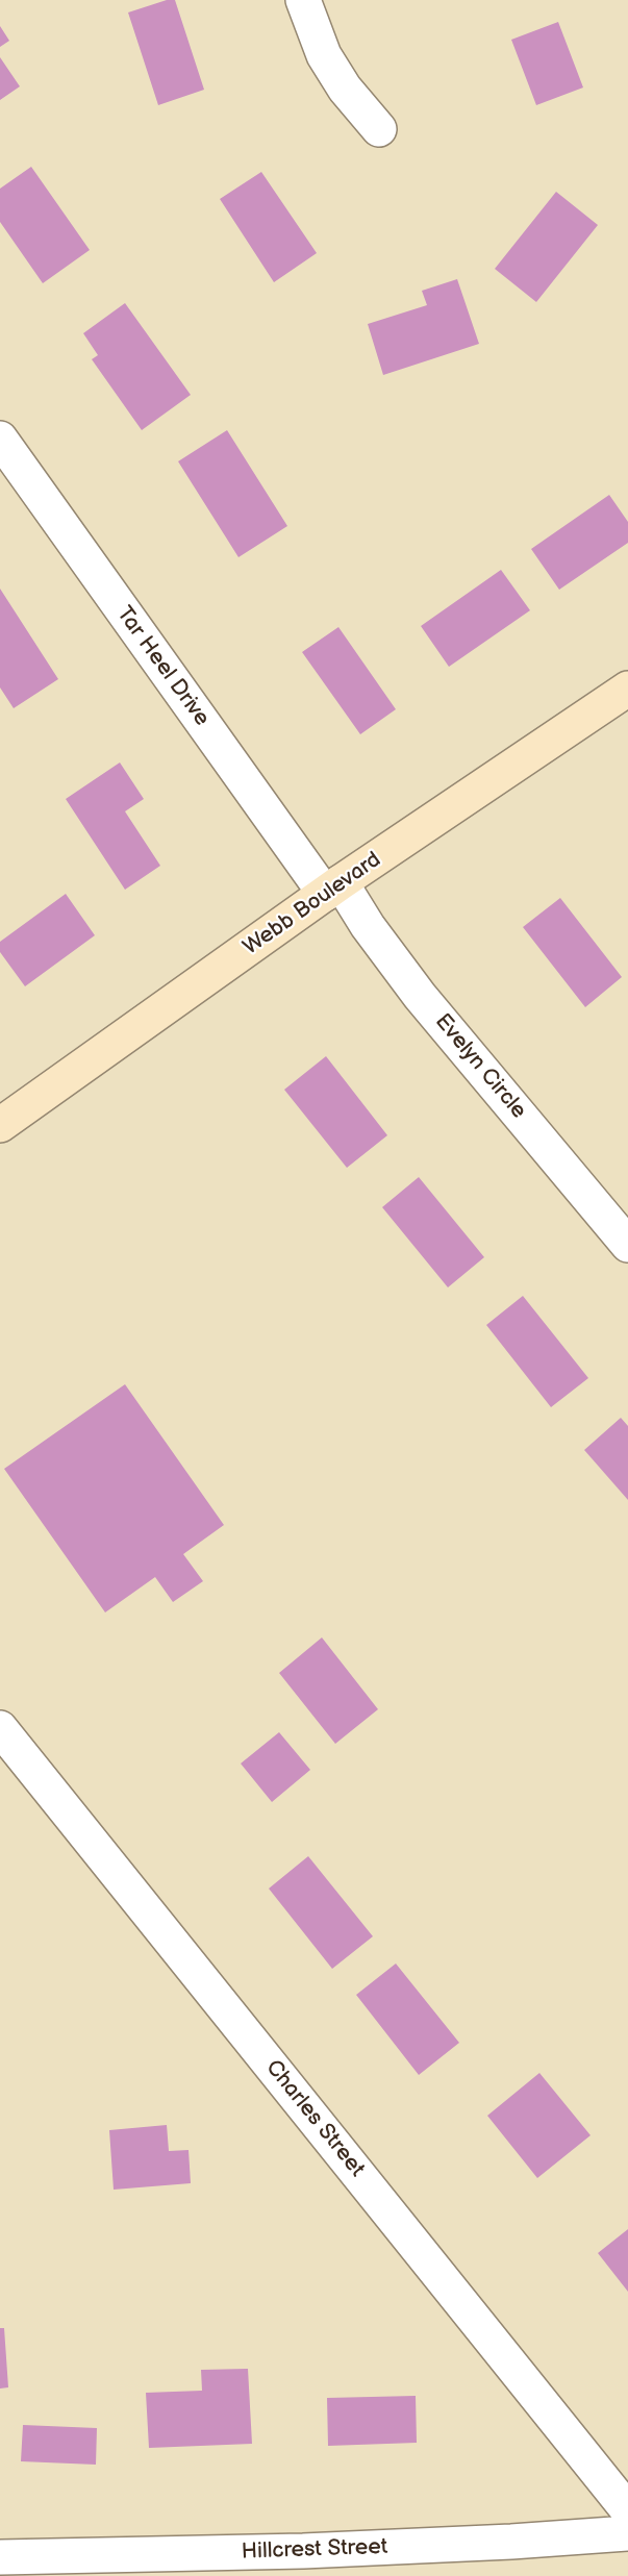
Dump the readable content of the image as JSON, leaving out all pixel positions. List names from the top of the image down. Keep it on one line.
{"streets":{"street":["Tar Heel Drive","Webb Boulevard","Evelyn Circle","Charles Street","Hillcrest Street"]},"crossings":[["Tar Heel Drive","Webb Boulevard"],["Tar Heel Drive","Evelyn Circle"],["Webb Boulevard","Evelyn Circle"]]}
